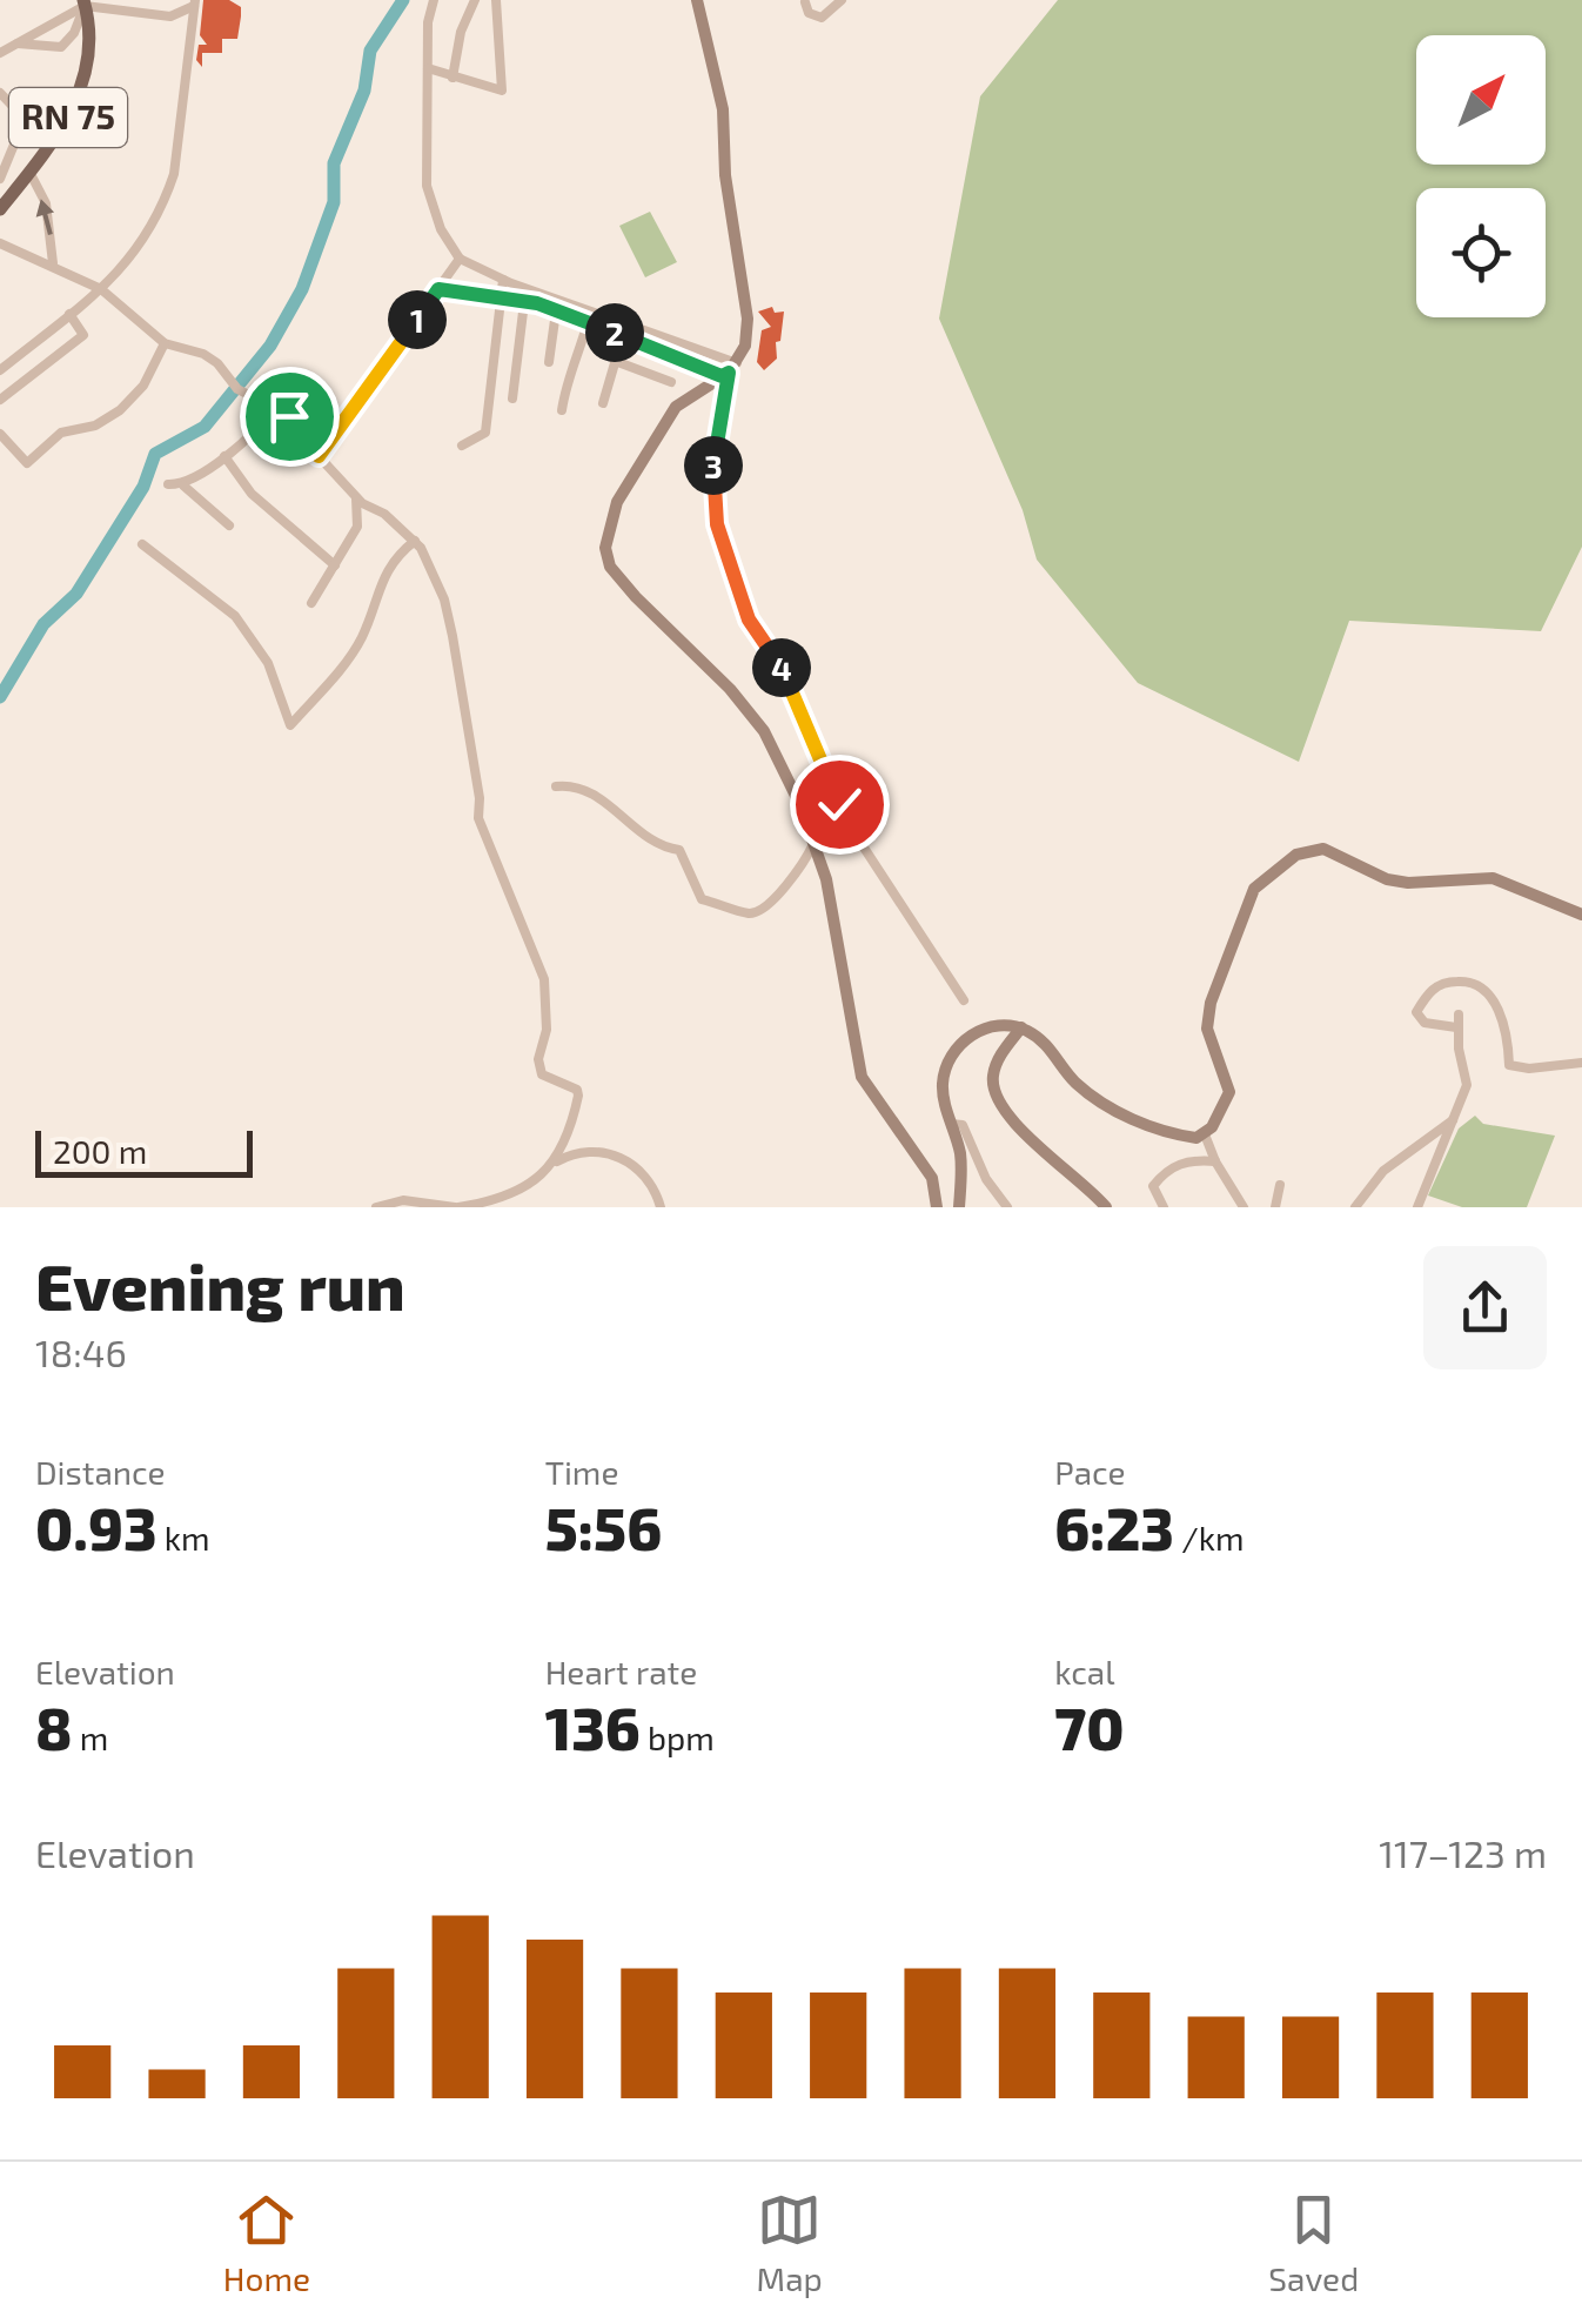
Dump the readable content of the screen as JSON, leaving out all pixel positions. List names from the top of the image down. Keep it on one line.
{"streets":{"main road":["RN 75"]},"scale_bar":"200 m","north":"top right","page":{"pins":["1","2","3","4"],"scale":"200 m","heading":["Evening run","18:46"],"stats":[["Distance","0.93 km"],["Time","5:56"],["Pace","6:23 /km"],["Elevation","8 m"],["Heart rate","136 bpm"],["kcal","70"]],"chart":["Elevation","117–123 m"],"tabs":["Home","Map","Saved"]}}
